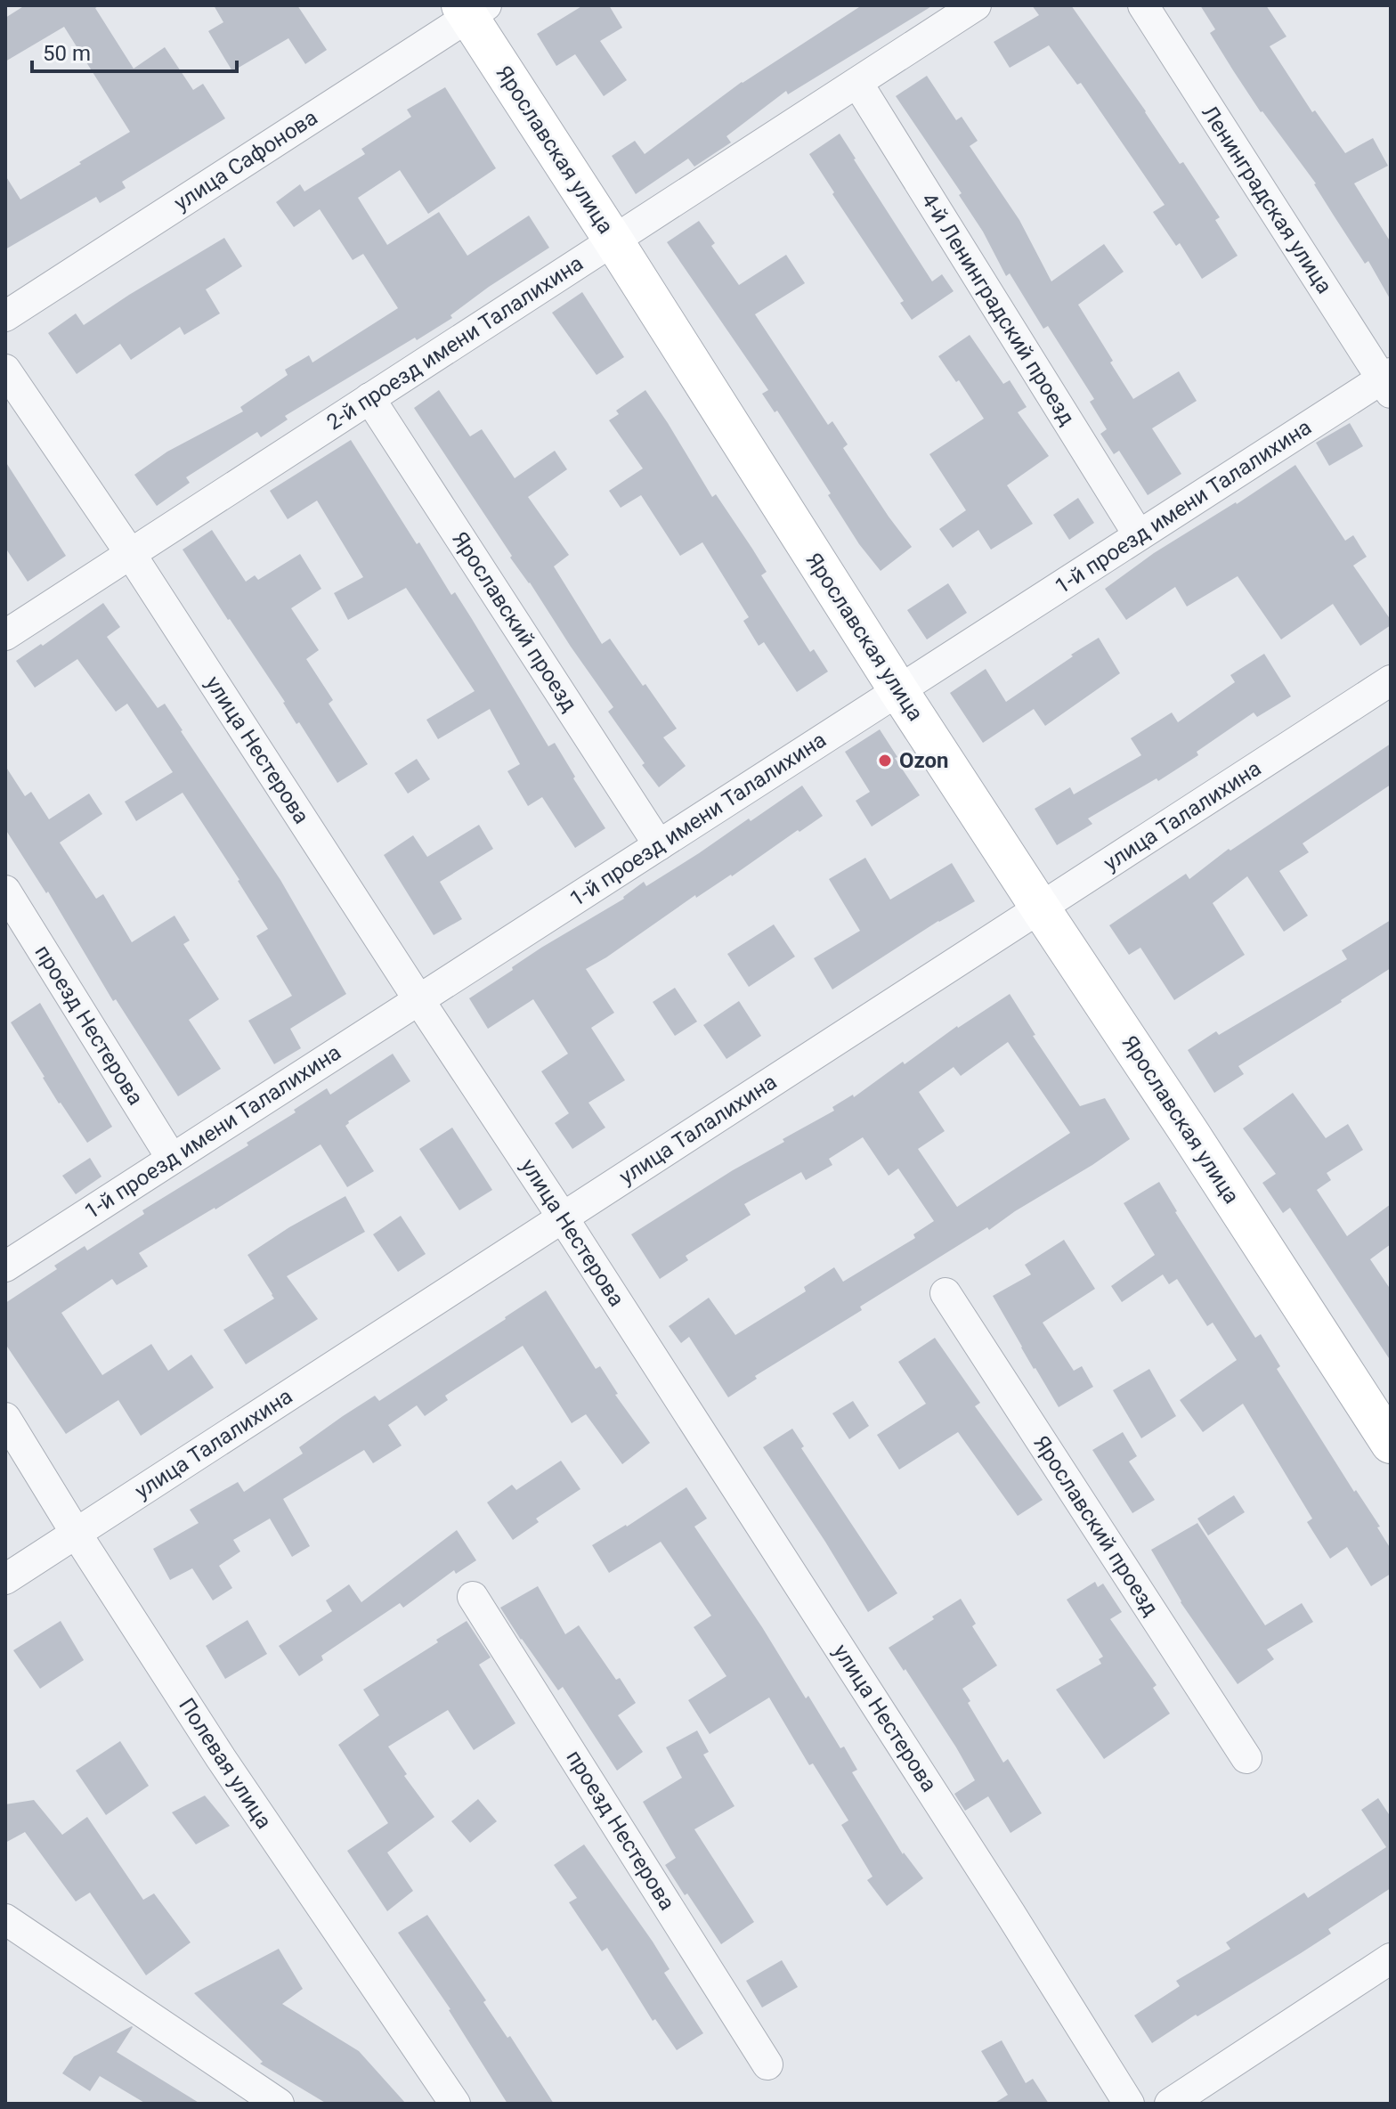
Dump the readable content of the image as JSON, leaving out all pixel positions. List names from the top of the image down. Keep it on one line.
{"streets":{"street":["Ярославская улица","улица Сафонова","Ленинградская улица","4-й Ленинградский проезд","2-й проезд имени Талалихина","1-й проезд имени Талалихина","Ярославский проезд","улица Нестерова","улица Талалихина","проезд Нестерова","Полевая улица"]},"crossings":[["Ярославская улица","улица Сафонова"],["Ярославская улица","2-й проезд имени Талалихина"],["Ярославская улица","1-й проезд имени Талалихина"],["Ярославская улица","улица Талалихина"],["Ленинградская улица","1-й проезд имени Талалихина"],["4-й Ленинградский проезд","2-й проезд имени Талалихина"],["4-й Ленинградский проезд","1-й проезд имени Талалихина"],["2-й проезд имени Талалихина","Ярославский проезд"],["2-й проезд имени Талалихина","улица Нестерова"],["1-й проезд имени Талалихина","Ярославский проезд"],["1-й проезд имени Талалихина","улица Нестерова"],["1-й проезд имени Талалихина","проезд Нестерова"],["улица Нестерова","улица Талалихина"],["улица Талалихина","Полевая улица"]],"places":["Ozon"],"scale_bar":"50 m"}
